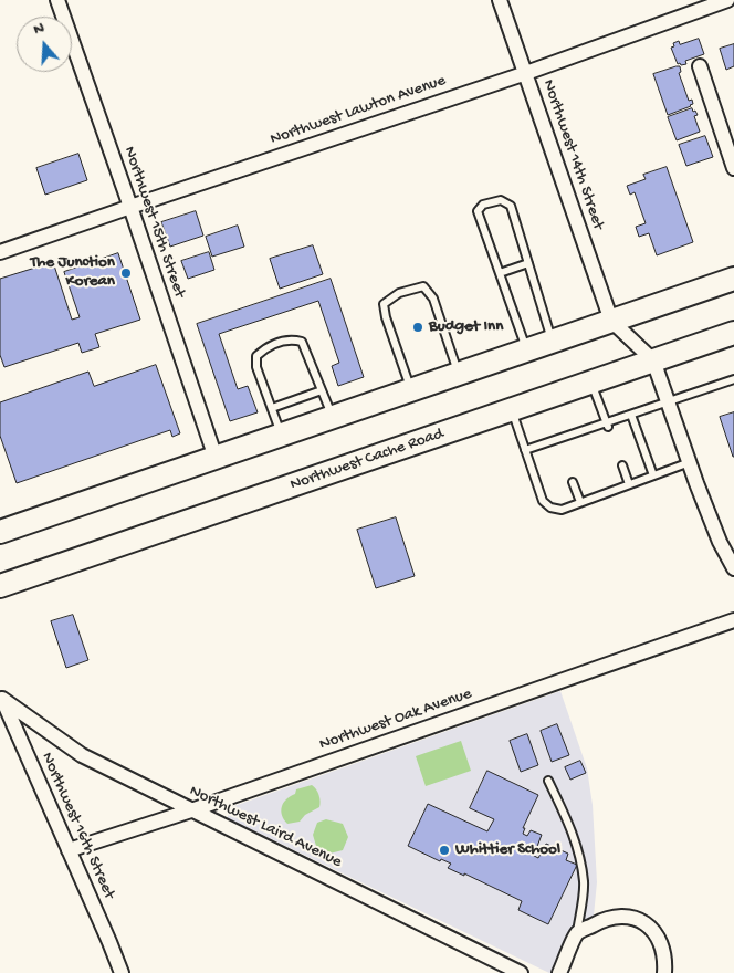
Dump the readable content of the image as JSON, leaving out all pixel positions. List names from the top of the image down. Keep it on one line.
{"streets":{"main road":["Northwest Cache Road"],"street":["Northwest Lawton Avenue","Northwest 14th Street","Northwest 15th Street","Northwest Oak Avenue","Northwest 16th Street","Northwest Laird Avenue"]},"crossings":[["Northwest Lawton Avenue","Northwest 14th Street"],["Northwest Lawton Avenue","Northwest 15th Street"],["Northwest Oak Avenue","Northwest 16th Street"],["Northwest Oak Avenue","Northwest Laird Avenue"],["Northwest 16th Street","Northwest Laird Avenue"]],"places":["The Junction Korean","Budget Inn","Whittier School"],"north":"top"}
